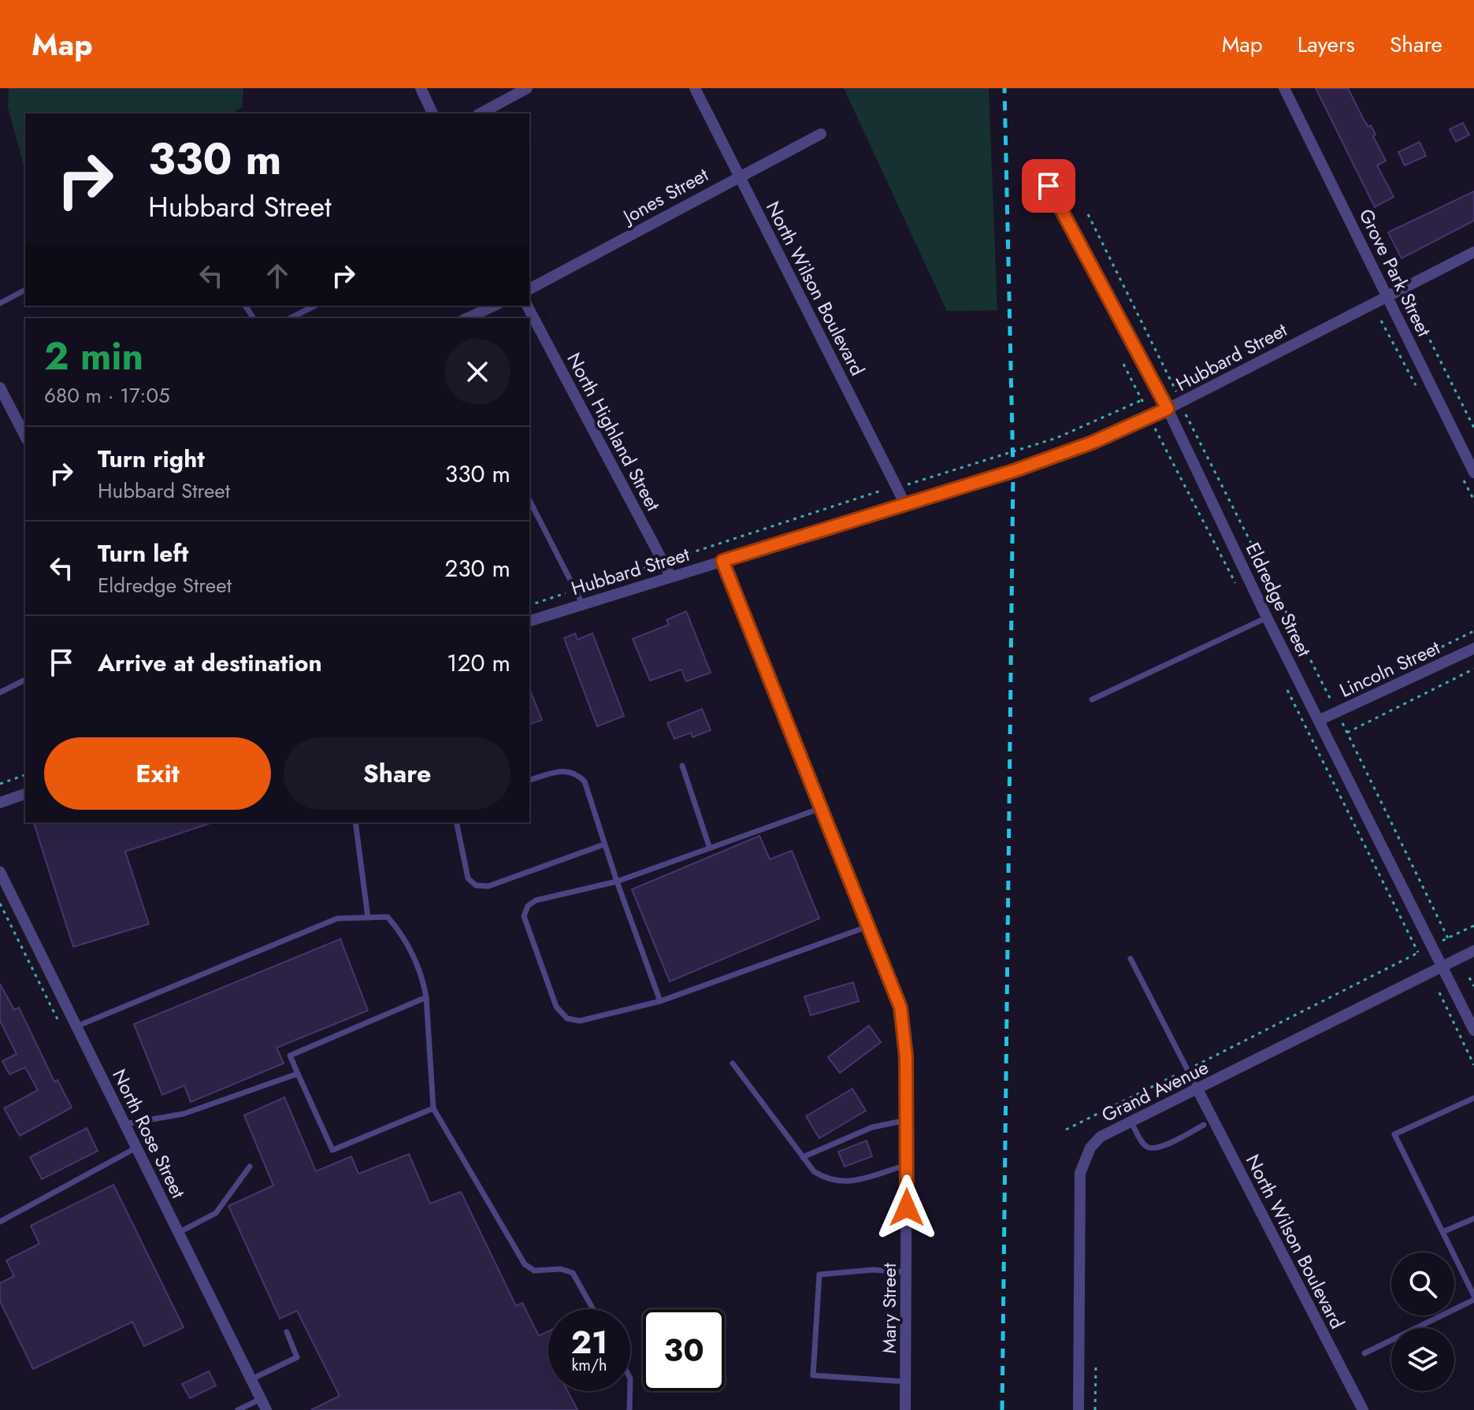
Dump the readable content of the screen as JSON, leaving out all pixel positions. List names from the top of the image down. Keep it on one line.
{"streets":{"street":["Jones Street","Grove Park Street","North Wilson Boulevard","Hubbard Street","North Highland Street","Eldredge Street","Lincoln Street","Grand Avenue","North Rose Street","Mary Street"]},"crossings":[["Jones Street","North Wilson Boulevard"],["Grove Park Street","Hubbard Street"],["North Wilson Boulevard","Hubbard Street"],["North Wilson Boulevard","Grand Avenue"],["Hubbard Street","North Highland Street"],["Hubbard Street","Eldredge Street"],["Hubbard Street","Mary Street"],["Eldredge Street","Lincoln Street"],["Eldredge Street","Grand Avenue"]],"page":{"header":"Map","nav":["Map","Layers","Share"],"turn":["330 m","Hubbard Street"],"heading":["2 min","680 m · 17:05"],"list":[{"name":"Turn right","note":"Hubbard Street","value":"330 m"},{"name":"Turn left","note":"Eldredge Street","value":"230 m"},{"name":"Arrive at destination","value":"120 m"}],"buttons":["Exit","Share"],"speed":"21 km/h","limit":"30"}}
